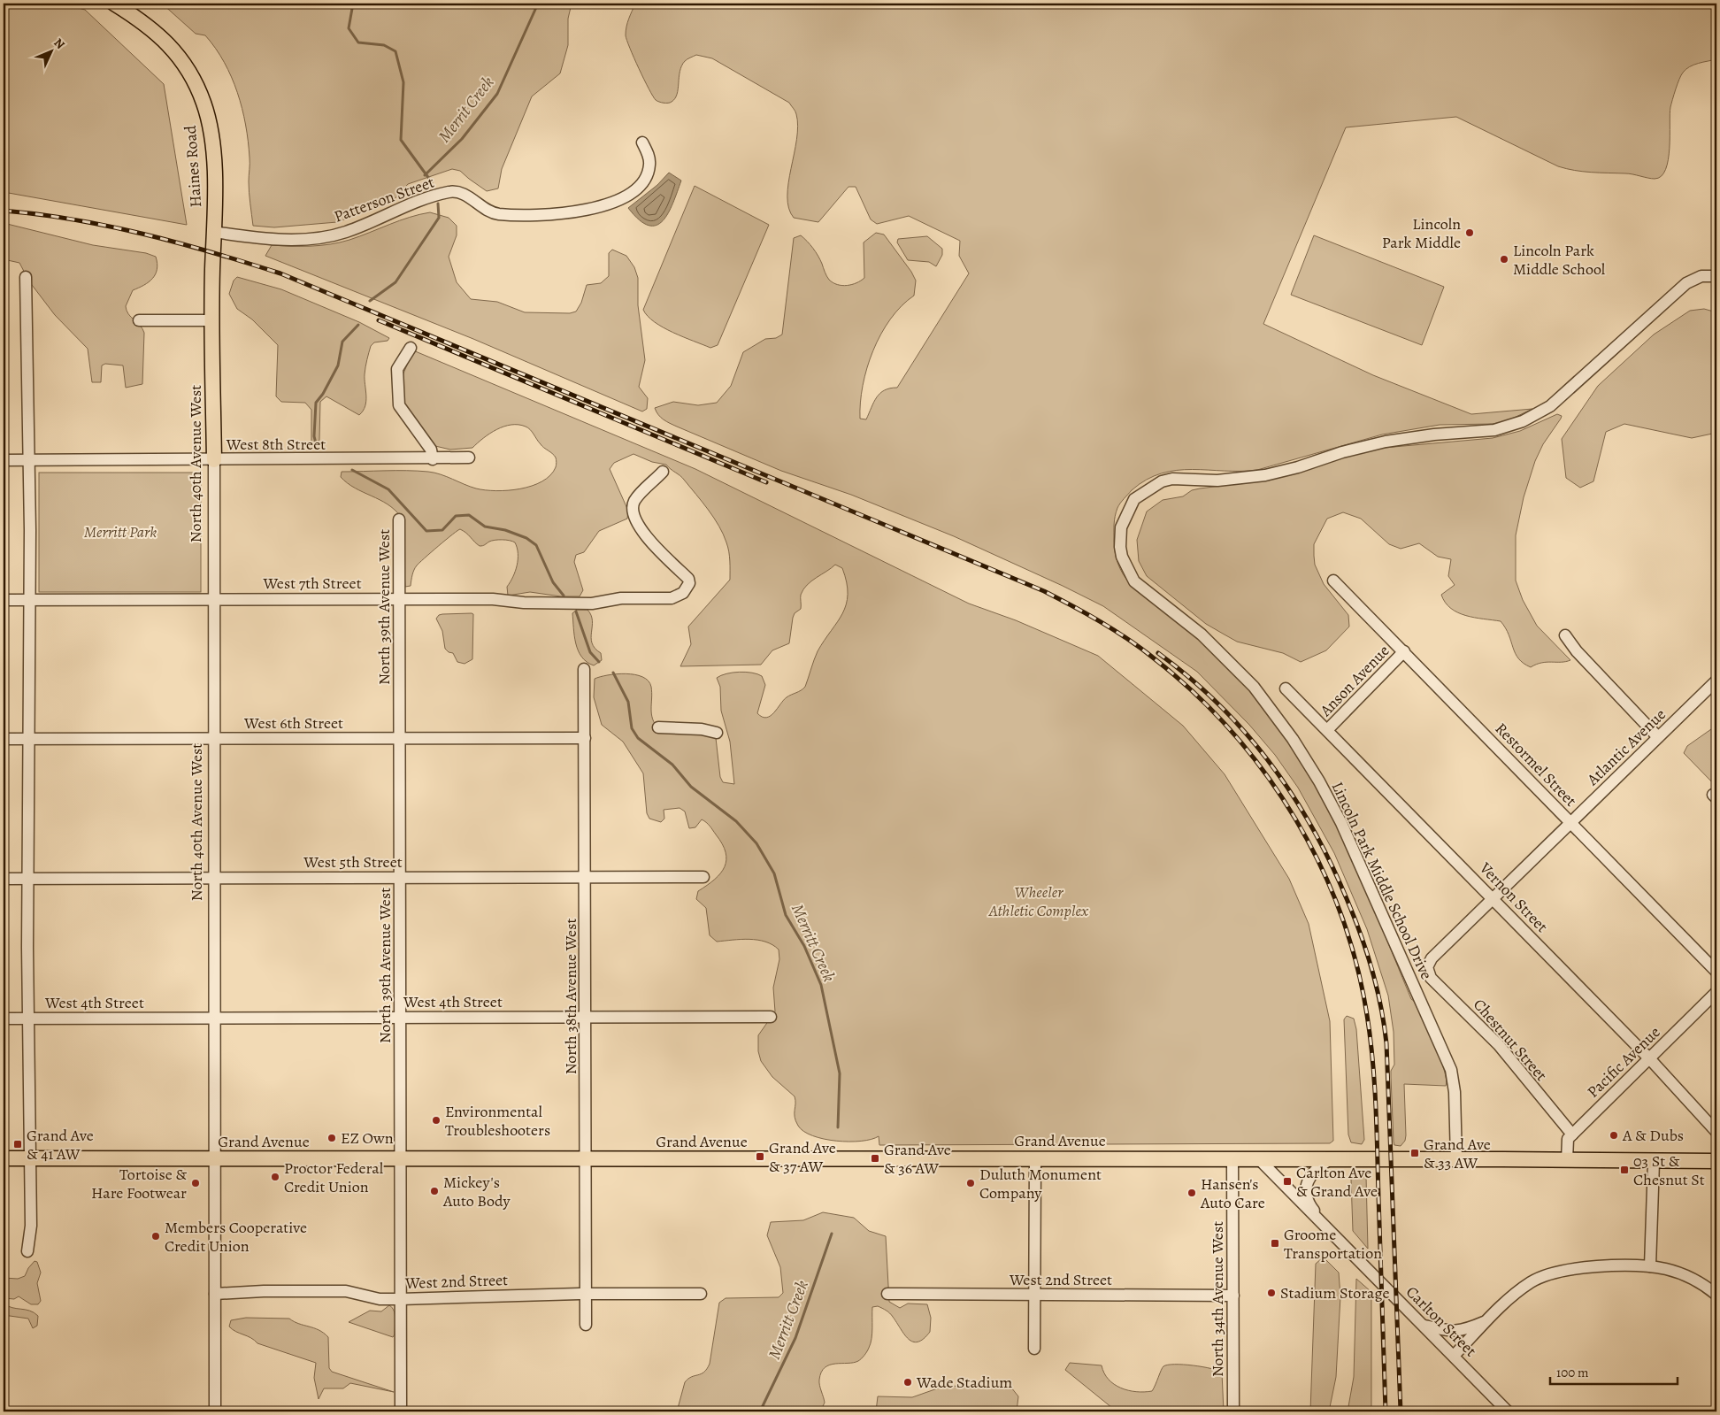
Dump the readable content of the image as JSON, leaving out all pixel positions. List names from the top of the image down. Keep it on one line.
{"streets":{"main road":["Haines Road","North 40th Avenue West","Grand Avenue"],"street":["Patterson Street","West 8th Street","West 7th Street","North 39th Avenue West","Anson Avenue","West 6th Street","Atlantic Avenue","Restormel Street","West 5th Street","Lincoln Park Middle School Drive","Vernon Street","North 38th Avenue West","West 4th Street","Chestnut Street","Pacific Avenue","West 2nd Street","North 34th Avenue West","Carlton Street"]},"crossings":[["Haines Road","Patterson Street"],["Haines Road","North 40th Avenue West"],["Patterson Street","North 40th Avenue West"],["West 8th Street","North 40th Avenue West"],["North 40th Avenue West","West 7th Street"],["North 40th Avenue West","West 6th Street"],["North 40th Avenue West","West 5th Street"],["North 40th Avenue West","West 4th Street"],["North 40th Avenue West","Grand Avenue"],["North 40th Avenue West","West 2nd Street"],["West 7th Street","North 39th Avenue West"],["North 39th Avenue West","West 6th Street"],["North 39th Avenue West","West 5th Street"],["North 39th Avenue West","West 4th Street"],["North 39th Avenue West","Grand Avenue"],["North 39th Avenue West","West 2nd Street"],["Anson Avenue","Restormel Street"],["Anson Avenue","Vernon Street"],["West 6th Street","North 38th Avenue West"],["Atlantic Avenue","Restormel Street"],["Atlantic Avenue","Vernon Street"],["Atlantic Avenue","Chestnut Street"],["West 5th Street","North 38th Avenue West"],["Lincoln Park Middle School Drive","Grand Avenue"],["Vernon Street","Pacific Avenue"],["North 38th Avenue West","West 4th Street"],["North 38th Avenue West","Grand Avenue"],["North 38th Avenue West","West 2nd Street"],["Chestnut Street","Pacific Avenue"],["Grand Avenue","North 34th Avenue West"],["Grand Avenue","Carlton Street"],["West 2nd Street","North 34th Avenue West"]],"water":["Merrit Creek","Merritt Creek"],"parks":["Merritt Park","Wheeler Athletic Complex"],"places":{"other":["Lincoln Park Middle","Lincoln Park Middle School","Environmental Troubleshooters","A & Dubs","EZ Own","Proctor Federal Credit Union","Tortoise & Hare Footwear","Duluth Monument Company","Mickey's Auto Body","Hansen's Auto Care","Members Cooperative Credit Union","Stadium Storage","Wade Stadium"],"transit":["Grand Ave & 41 AW","Grand Ave & 33 AW","Grand Ave & 37 AW","Grand Ave & 36 AW","03 St & Chesnut St","Carlton Ave & Grand Ave","Groome Transportation"]},"scale_bar":"100 m","north":"top right"}
